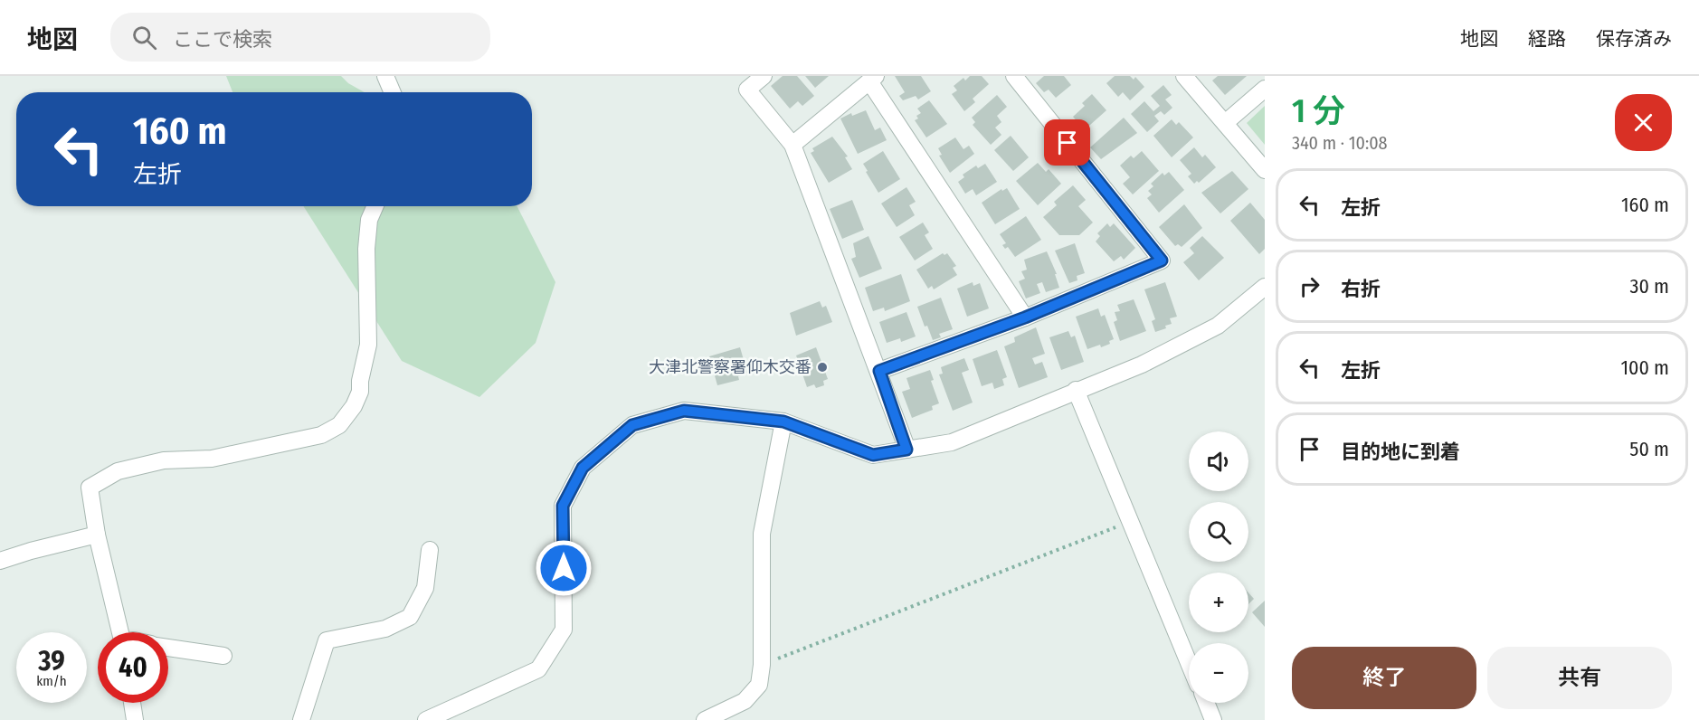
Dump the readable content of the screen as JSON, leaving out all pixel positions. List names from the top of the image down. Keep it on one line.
{"places":["大津北警察署仰木交番"],"page":{"header":"地図","search":"ここで検索","nav":["地図","経路","保存済み"],"heading":["1 分","340 m · 10:08"],"turn":["160 m","左折"],"list":[{"name":"左折","value":"160 m"},{"name":"右折","value":"30 m"},{"name":"左折","value":"100 m"},{"name":"目的地に到着","value":"50 m"}],"map_buttons":["+","−"],"speed":"39 km/h","limit":"40","buttons":["終了","共有"]}}
